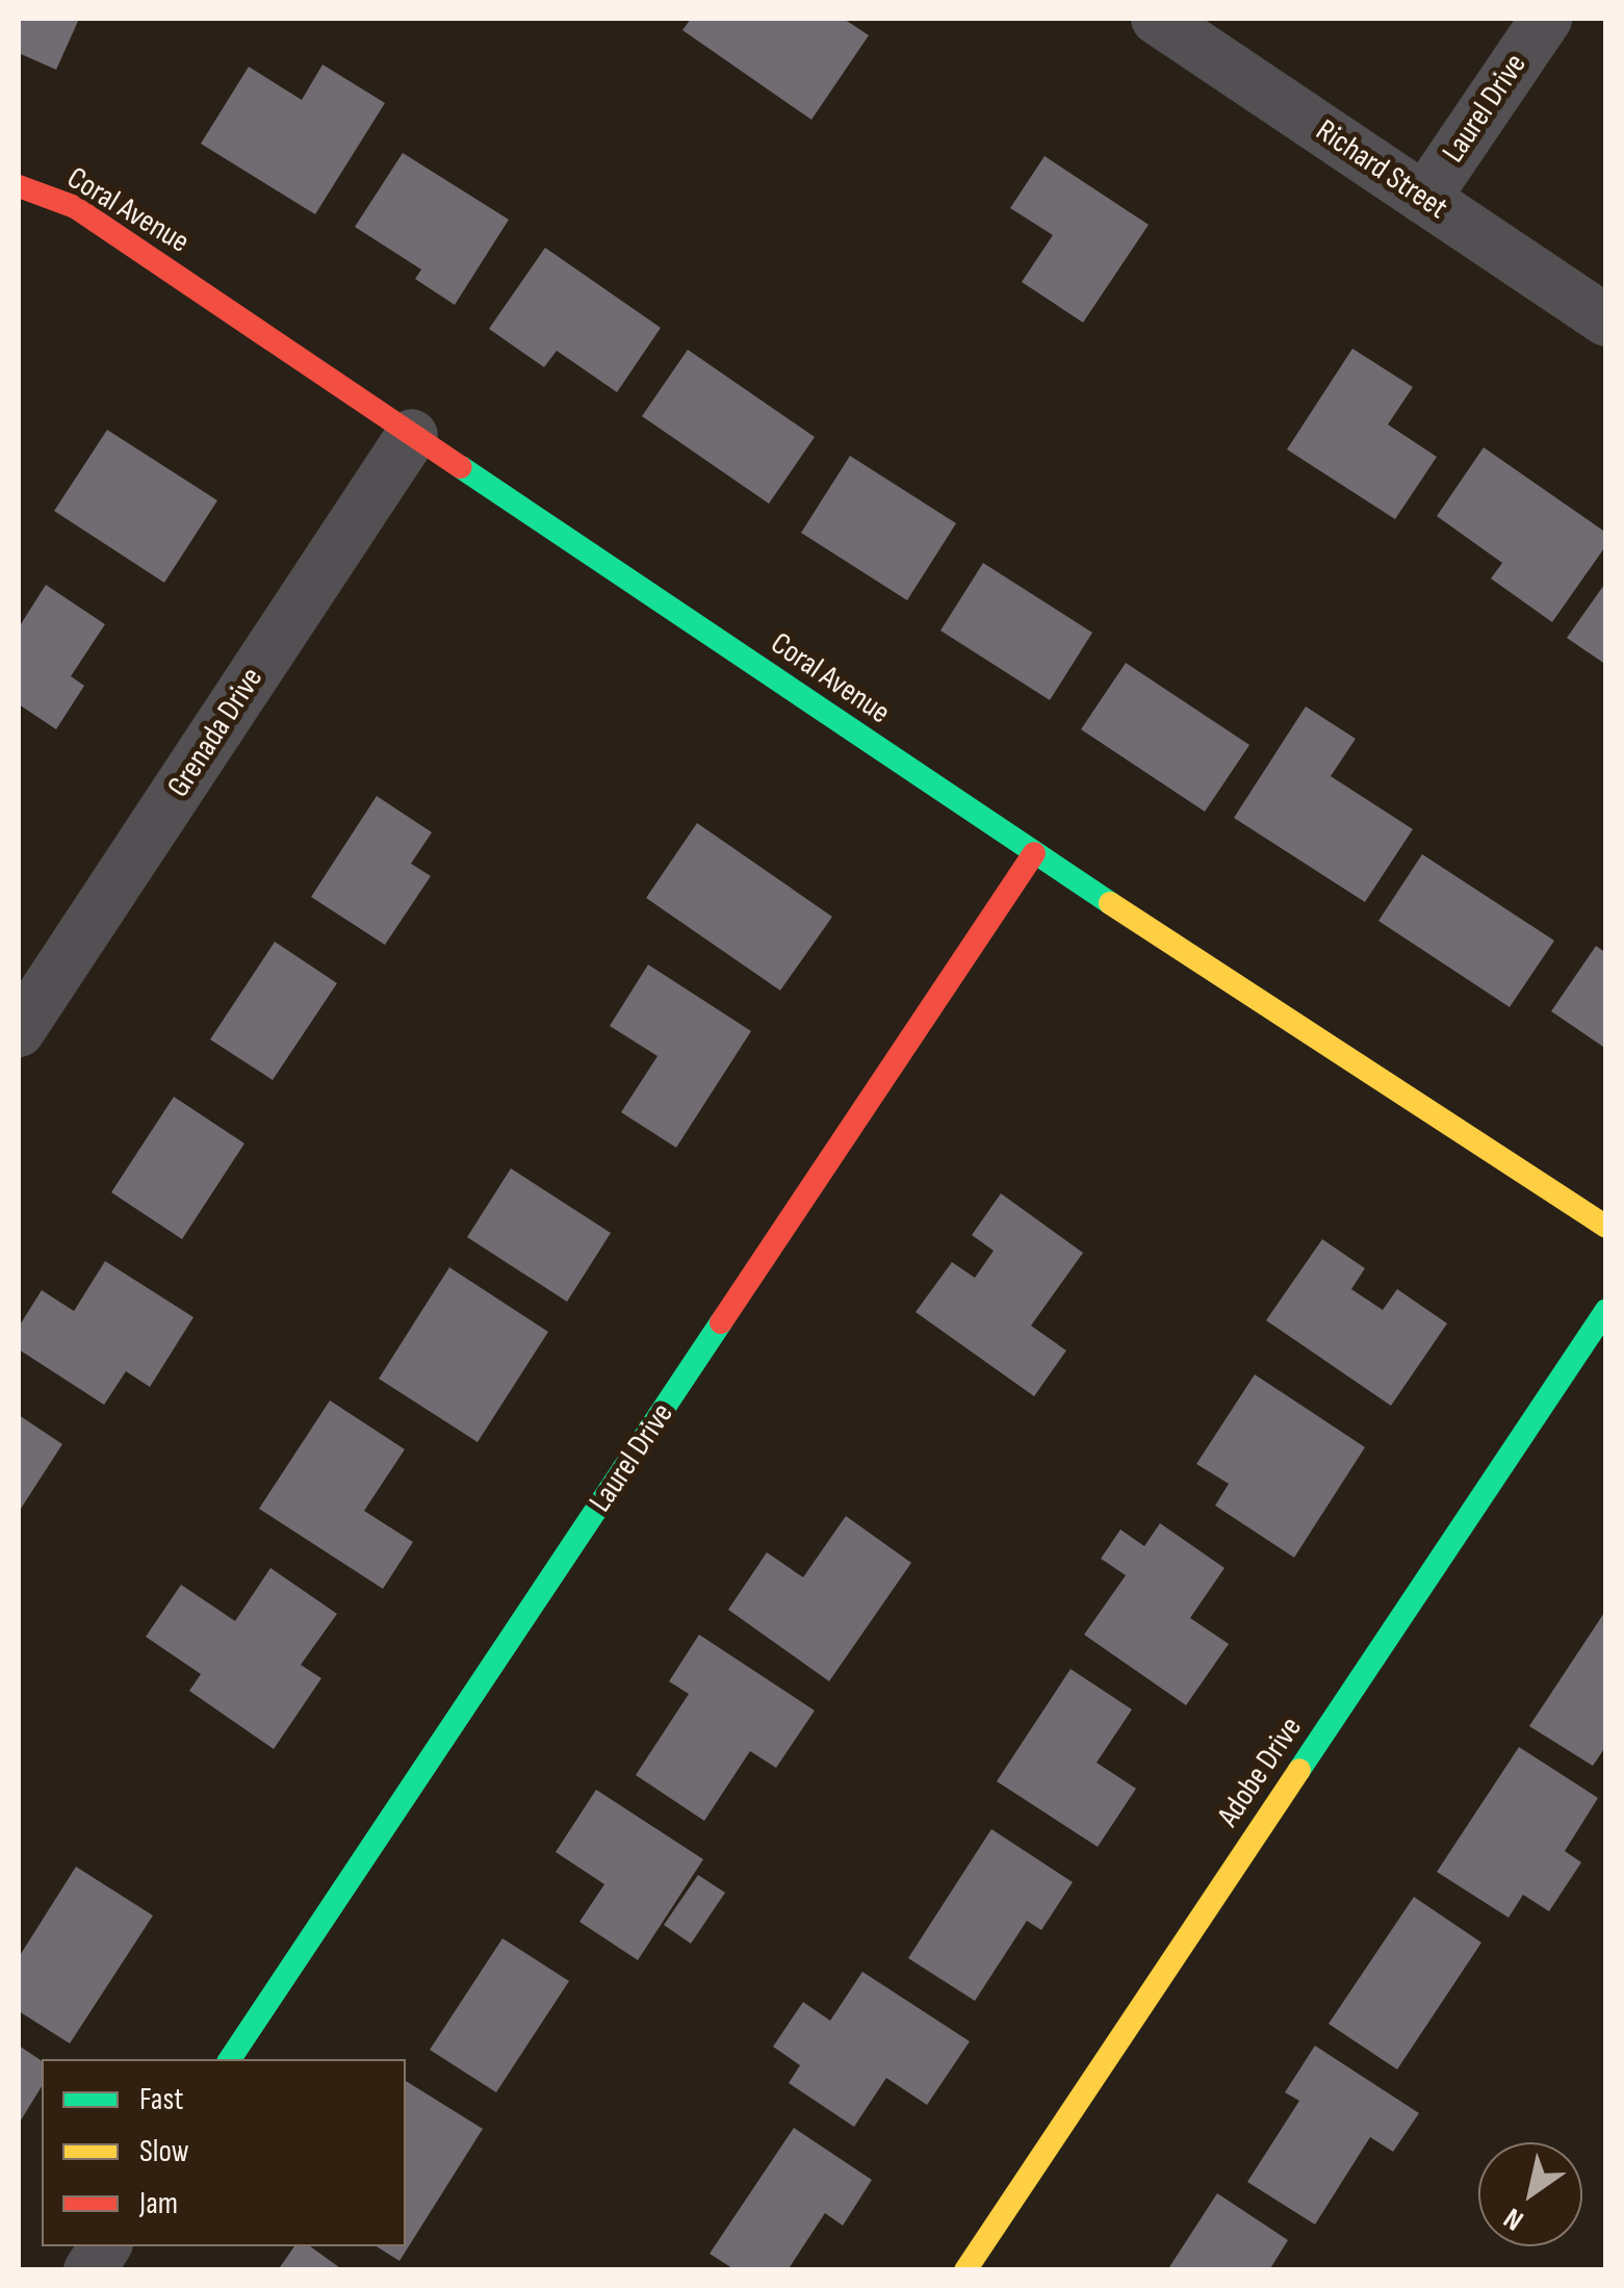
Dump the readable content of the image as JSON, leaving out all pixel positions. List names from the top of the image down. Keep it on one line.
{"streets":{"street":["Laurel Drive","Richard Street","Coral Avenue","Grenada Drive","Adobe Drive"]},"crossings":[["Laurel Drive","Richard Street"],["Laurel Drive","Coral Avenue"],["Coral Avenue","Grenada Drive"]],"legend":["Fast","Slow","Jam"],"north":"bottom left"}
